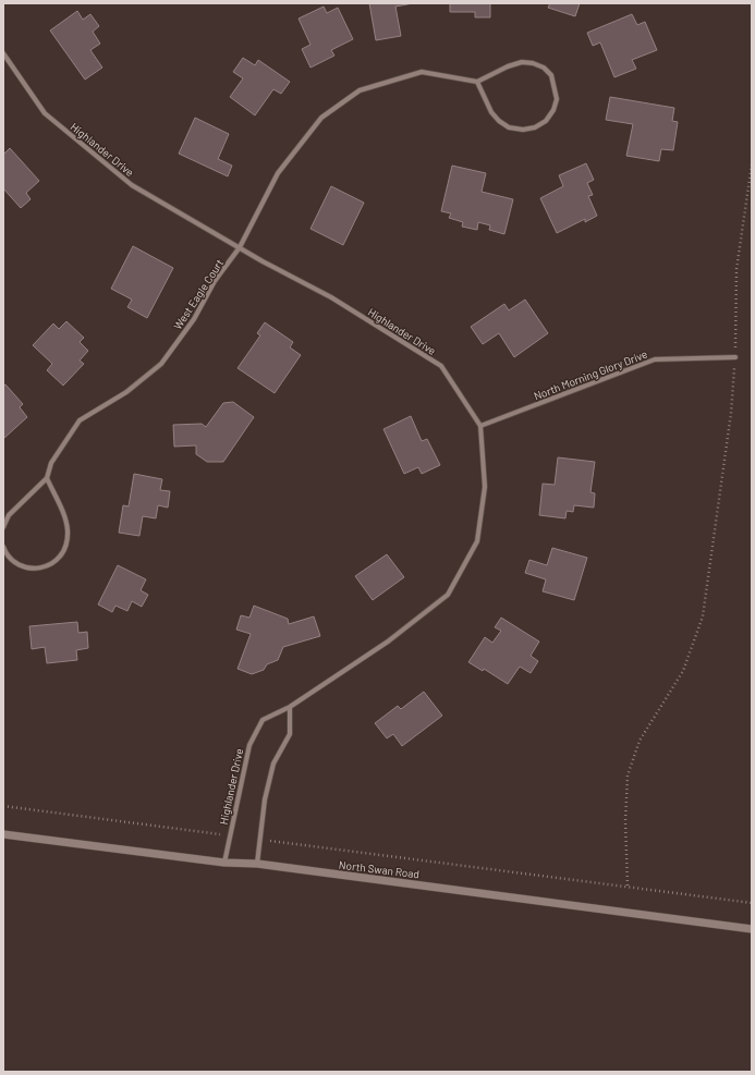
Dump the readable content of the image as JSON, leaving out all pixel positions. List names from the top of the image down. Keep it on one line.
{"streets":{"street":["Highlander Drive","West Eagle Court","North Morning Glory Drive","North Swan Road"]},"crossings":[["Highlander Drive","West Eagle Court"],["Highlander Drive","North Morning Glory Drive"],["Highlander Drive","North Swan Road"]]}
